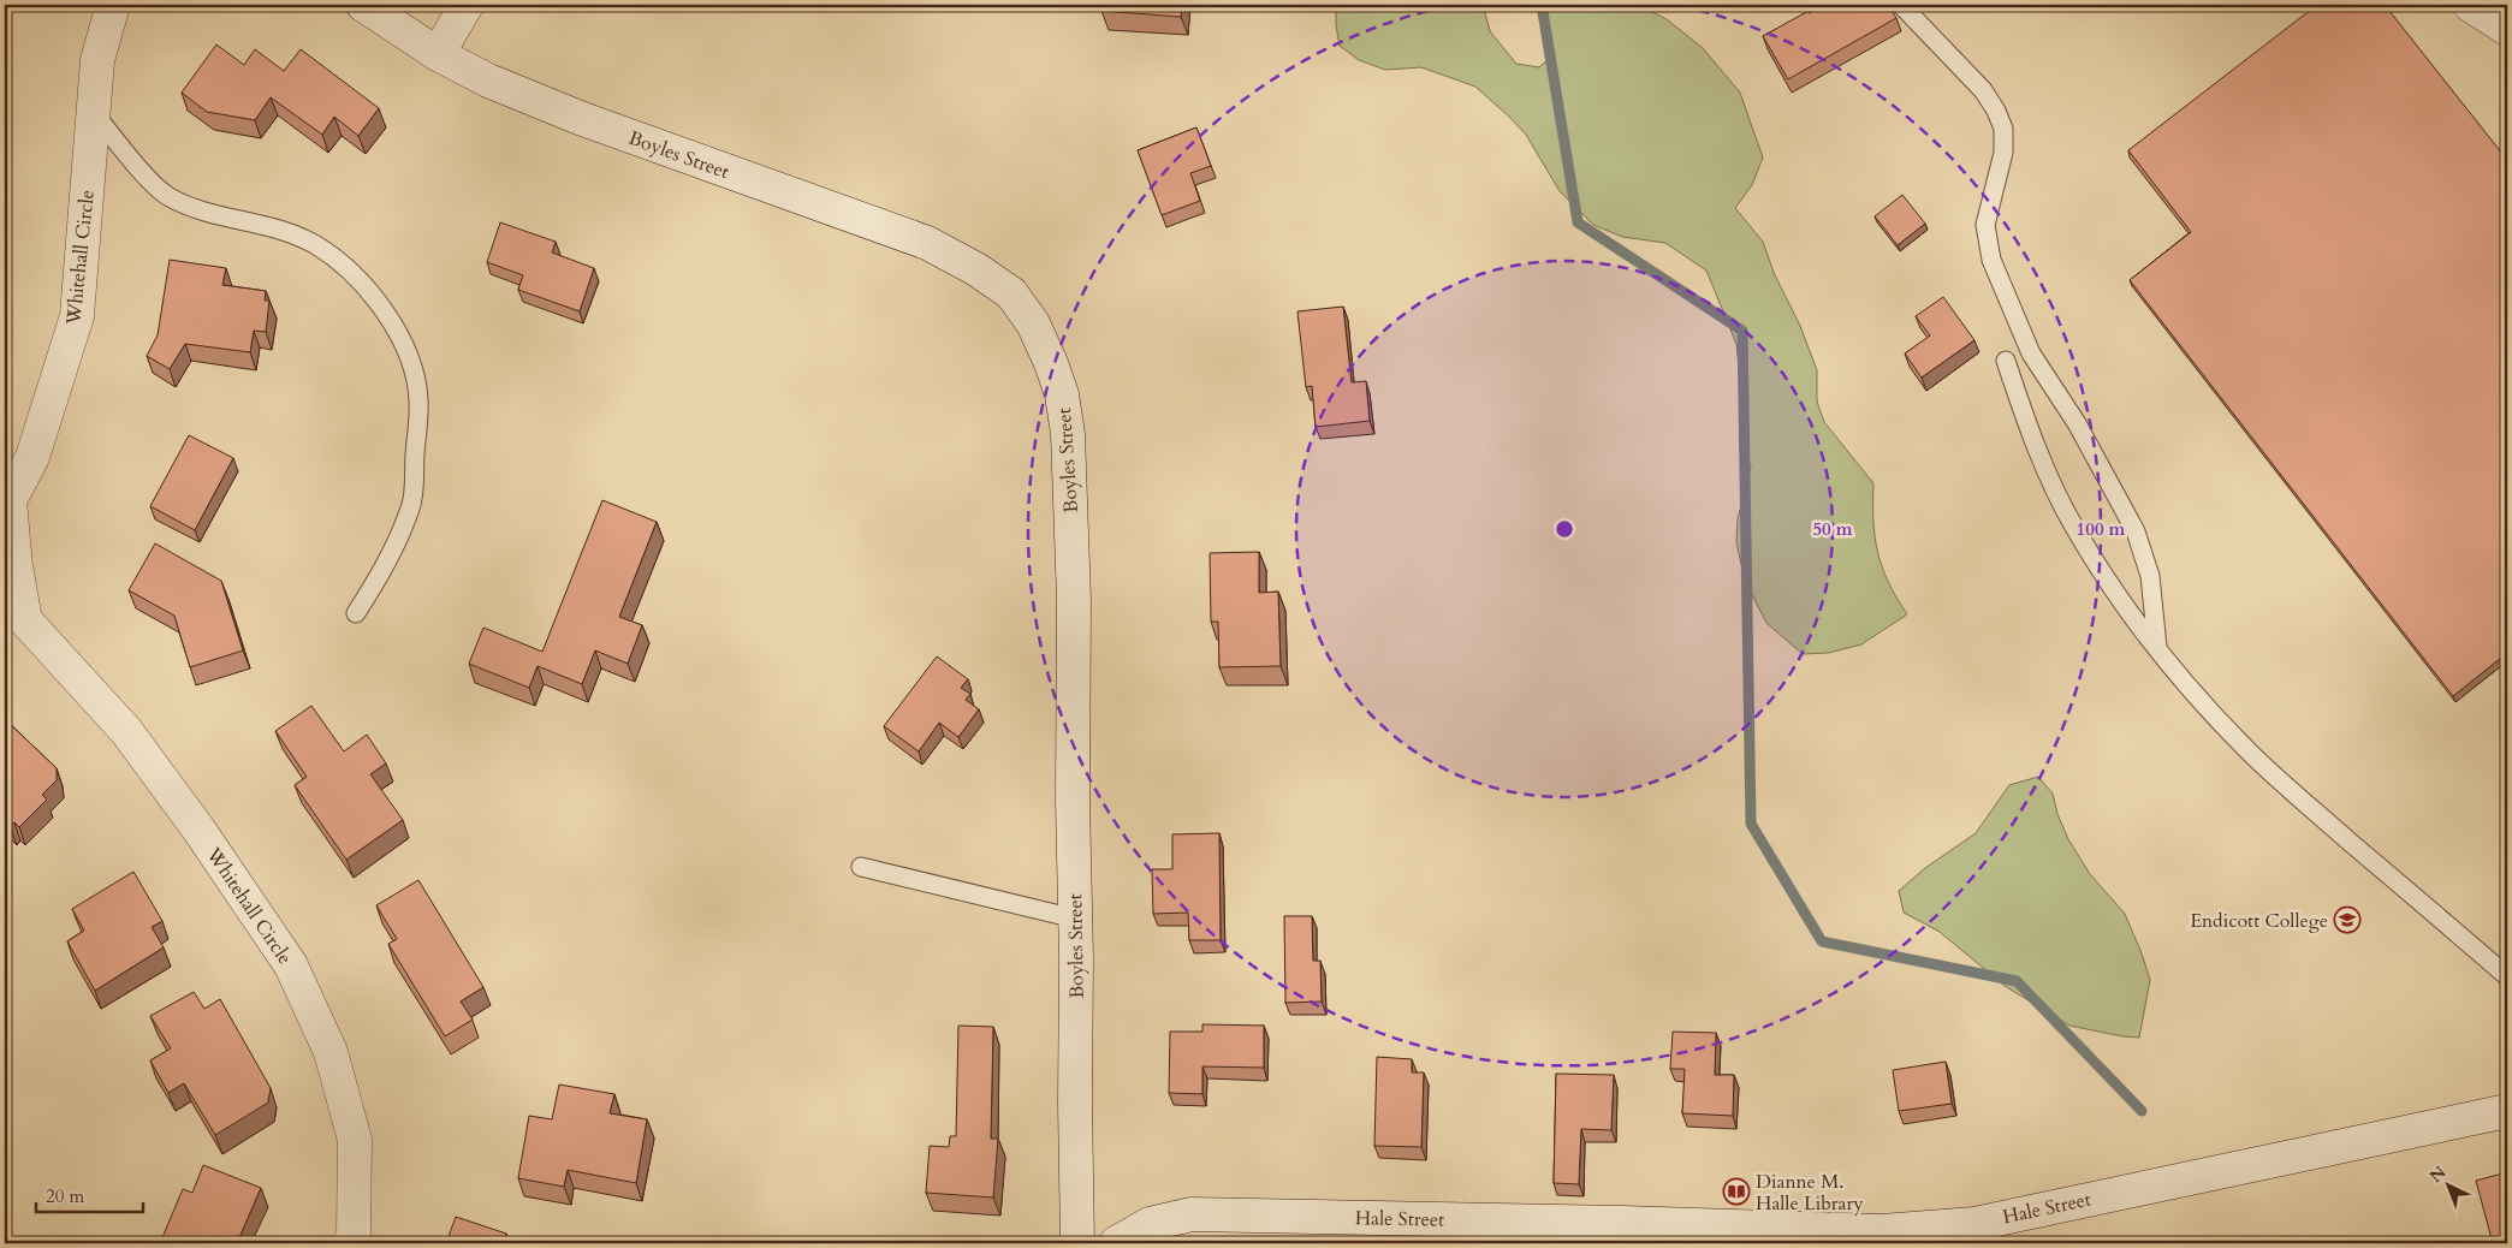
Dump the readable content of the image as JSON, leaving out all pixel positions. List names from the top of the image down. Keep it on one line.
{"streets":{"street":["Boyles Street","Whitehall Circle","Hale Street"]},"places":{"school or university":["Endicott College"],"library":["Dianne M. Halle Library"]},"scale_bar":"20 m","north":"top left","rings":["50 m","100 m"]}
